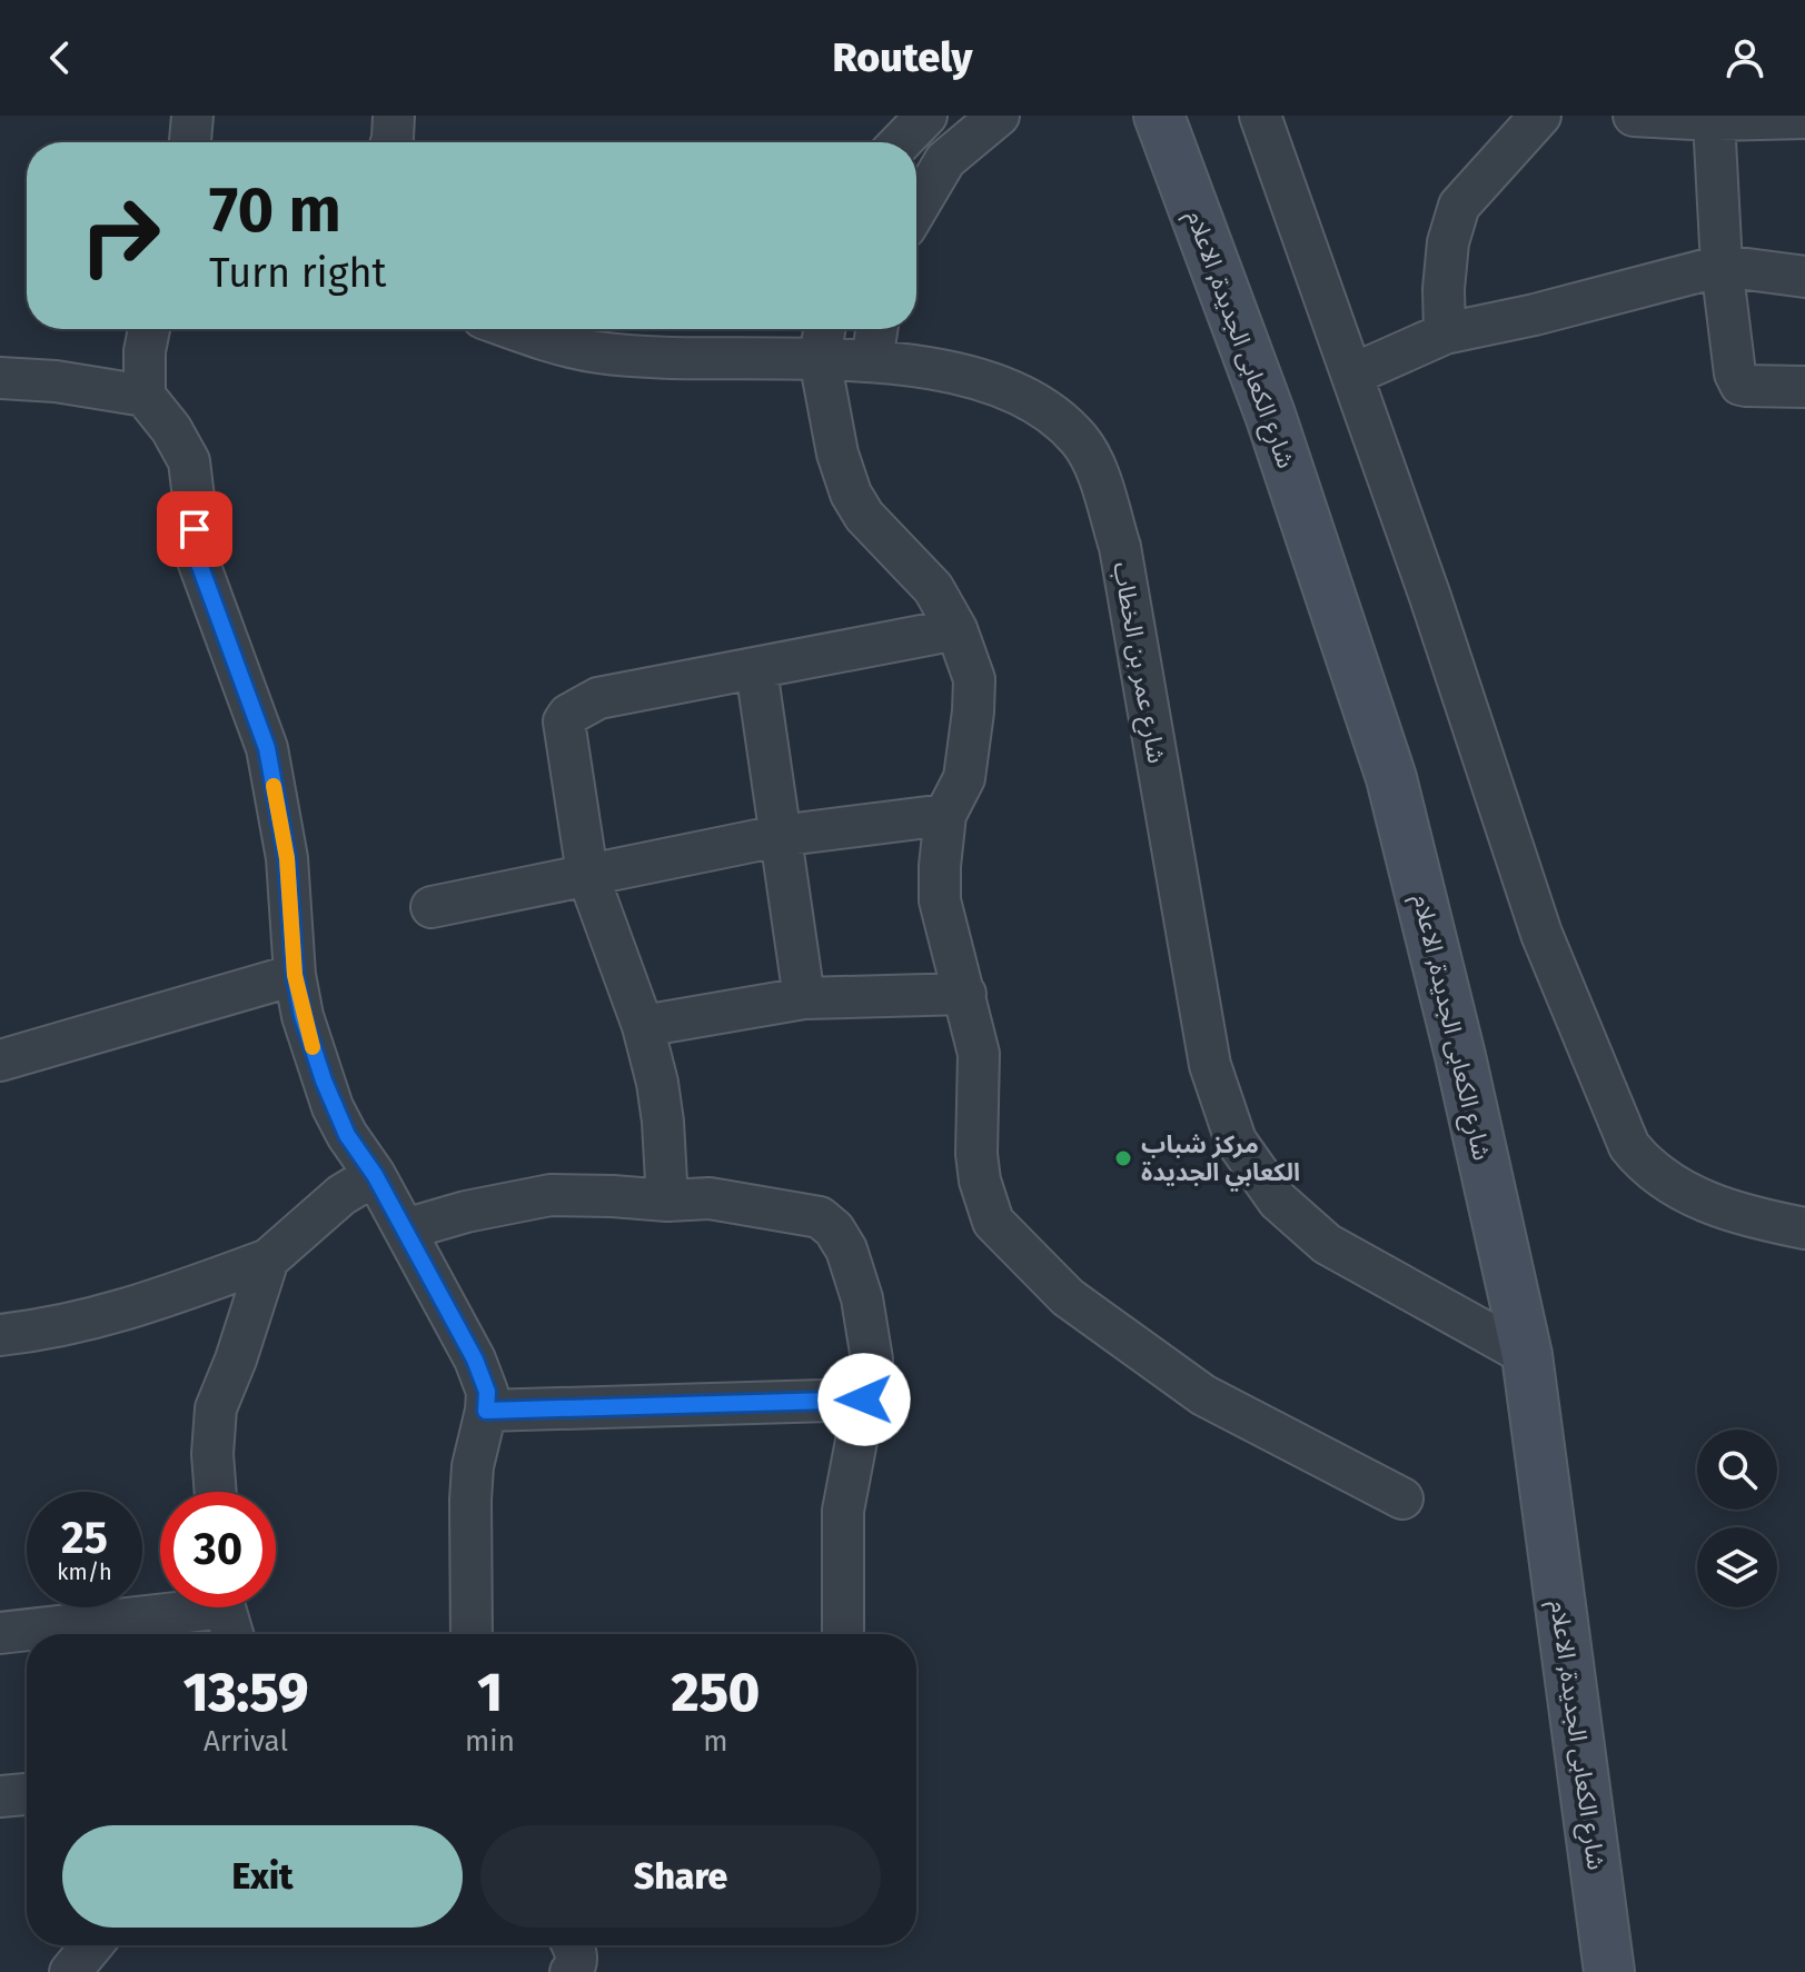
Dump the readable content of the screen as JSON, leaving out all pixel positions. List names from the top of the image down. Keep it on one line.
{"streets":{"street":["شارع الكعابى الجديدة, الاعلام","شارع عمر بن الخطاب"]},"crossings":[["شارع الكعابى الجديدة, الاعلام","شارع عمر بن الخطاب"]],"places":["مركز شباب الكعابي الجديدة"],"page":{"header":"Routely","turn":["70 m","Turn right"],"speed":"25 km/h","limit":"30","eta":["13:59","Arrival","1","min","250","m"],"buttons":["Exit","Share"]}}
